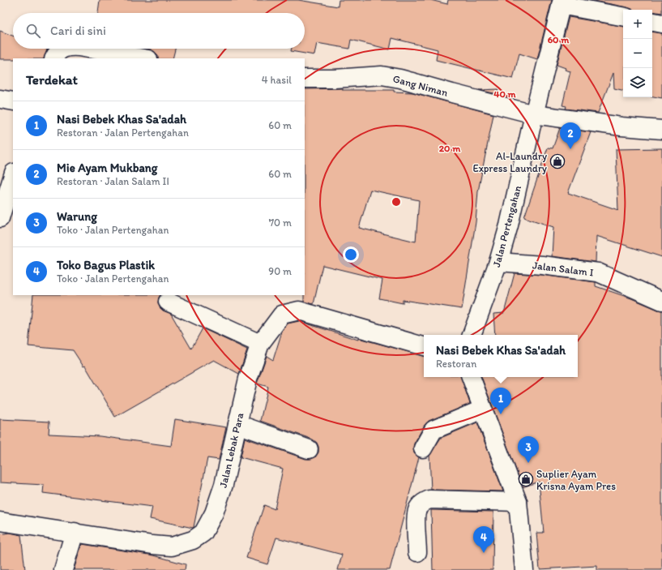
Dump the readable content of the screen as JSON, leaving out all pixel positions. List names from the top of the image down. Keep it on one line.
{"streets":{"street":["Gang Niman","Jalan Pertengahan","Jalan Salam I","Jalan Lebak Para"]},"crossings":[["Gang Niman","Jalan Pertengahan"],["Jalan Pertengahan","Jalan Salam I"]],"places":{"shop":["Al-Laundry Express Laundry","Suplier Ayam Krisna Ayam Pres"]},"page":{"map_buttons":["+","−"],"search":"Cari di sini","heading":["Terdekat","4 hasil"],"list":[{"mark":"1","name":"Nasi Bebek Khas Sa'adah","note":"Restoran · Jalan Pertengahan","value":"60 m"},{"mark":"2","name":"Mie Ayam Mukbang","note":"Restoran · Jalan Salam II","value":"60 m"},{"mark":"3","name":"Warung","note":"Toko · Jalan Pertengahan","value":"70 m"},{"mark":"4","name":"Toko Bagus Plastik","note":"Toko · Jalan Pertengahan","value":"90 m"}],"pins":["2","1","3","4"],"popup":["Nasi Bebek Khas Sa'adah","Restoran"]},"rings":["60 m","40 m","20 m"]}
